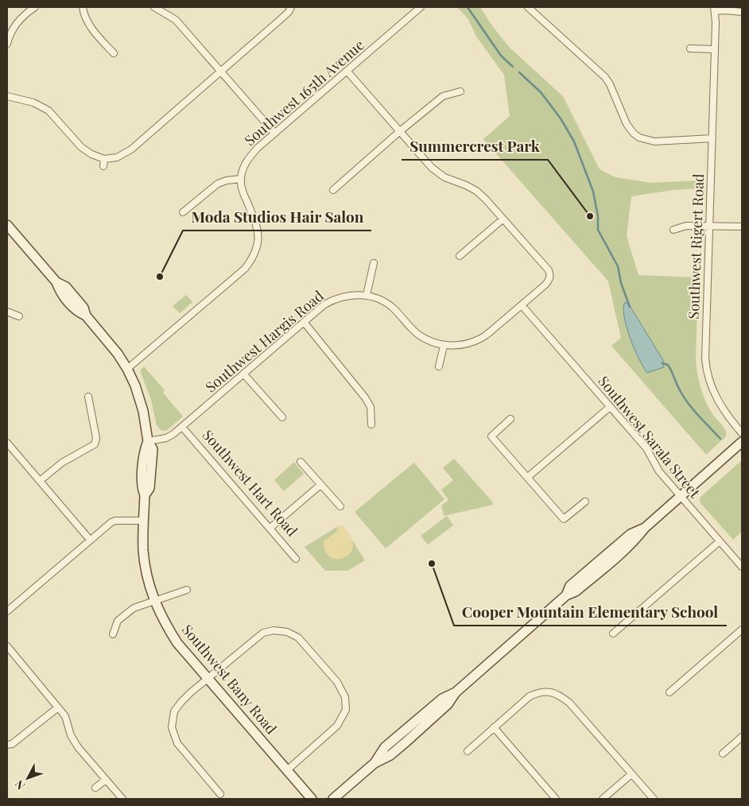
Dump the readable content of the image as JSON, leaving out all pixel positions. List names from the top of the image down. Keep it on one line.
{"streets":{"main road":["Southwest Bany Road"],"street":["Southwest 165th Avenue","Southwest Rigert Road","Southwest Hargis Road","Southwest Sarala Street","Southwest Hart Road"]},"crossings":[["Southwest 165th Avenue","Southwest Hargis Road"],["Southwest Hargis Road","Southwest Sarala Street"],["Southwest Hargis Road","Southwest Hart Road"],["Southwest Hargis Road","Southwest Bany Road"]],"places":["Summercrest Park","Moda Studios Hair Salon","Cooper Mountain Elementary School"],"north":"bottom left"}
